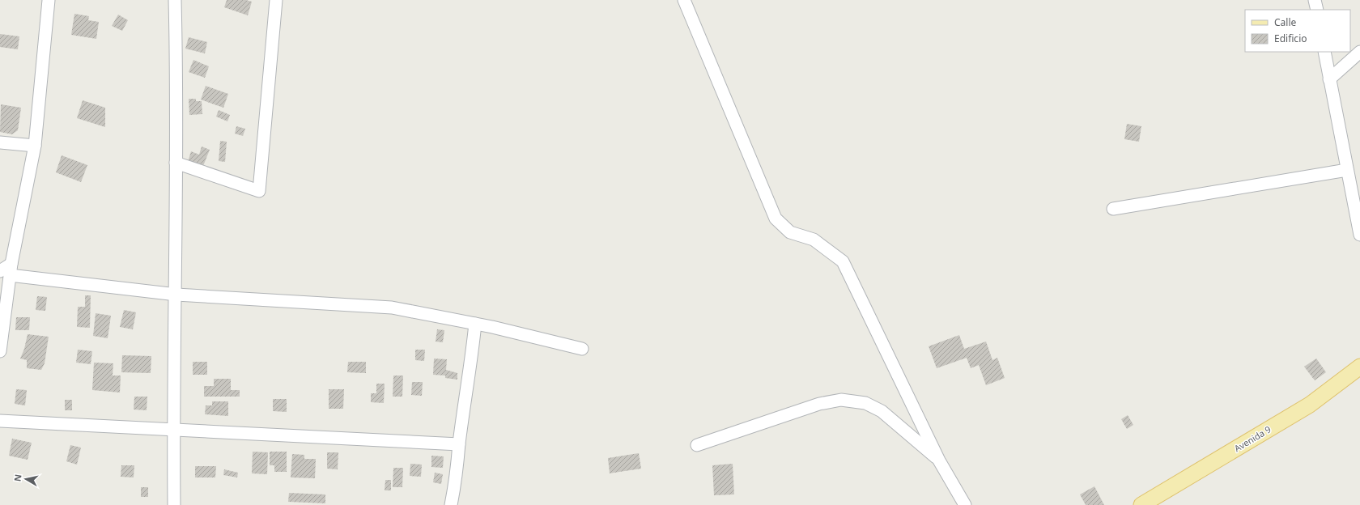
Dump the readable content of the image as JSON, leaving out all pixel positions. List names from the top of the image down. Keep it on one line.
{"streets":{"main road":["Avenida 9"]},"legend":["Calle","Edificio"],"north":"left"}
